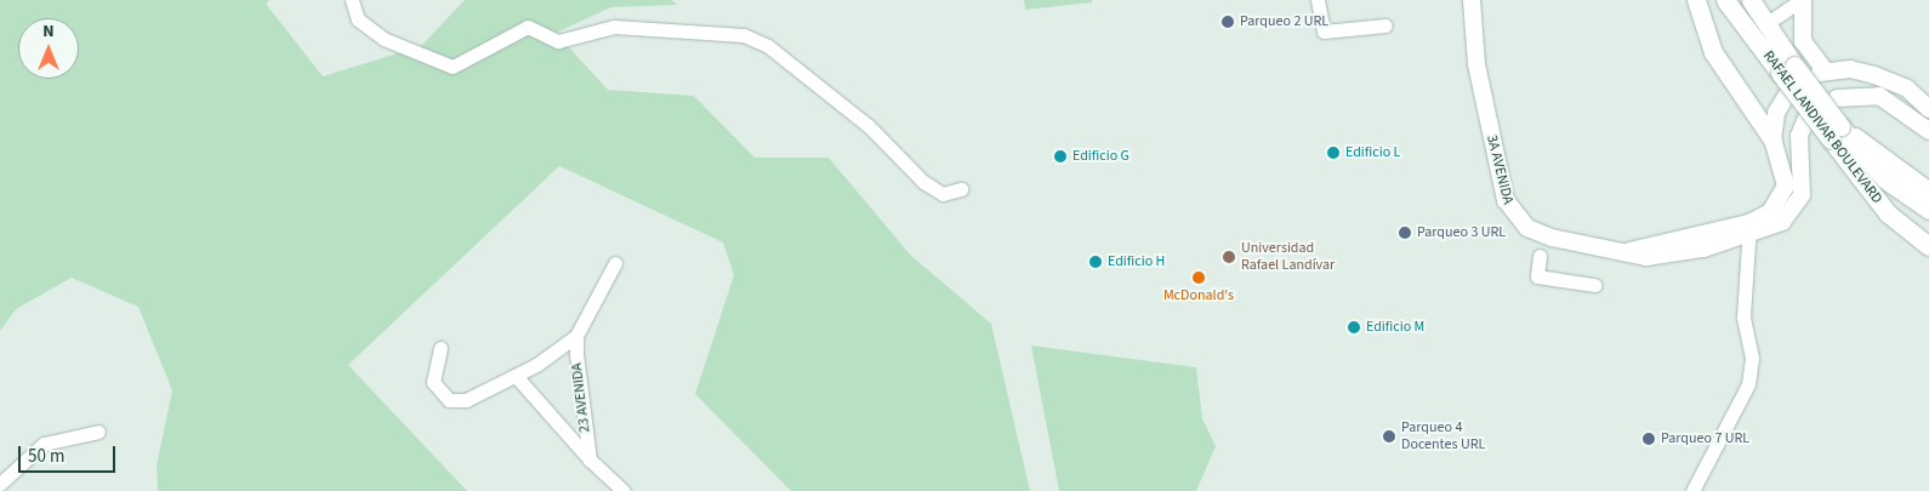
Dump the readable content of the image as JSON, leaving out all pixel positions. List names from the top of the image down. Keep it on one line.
{"streets":{"main road":["RAFAEL LANDIVAR BOULEVARD"],"street":["3A AVENIDA","23 AVENIDA"]},"places":["Parqueo 2 URL","Edificio L","Edificio G","Parqueo 3 URL","Universidad Rafael Landívar","Edificio H","McDonald's","Edificio M","Parqueo 4 Docentes URL","Parqueo 7 URL"],"scale_bar":"50 m","north":"top"}
